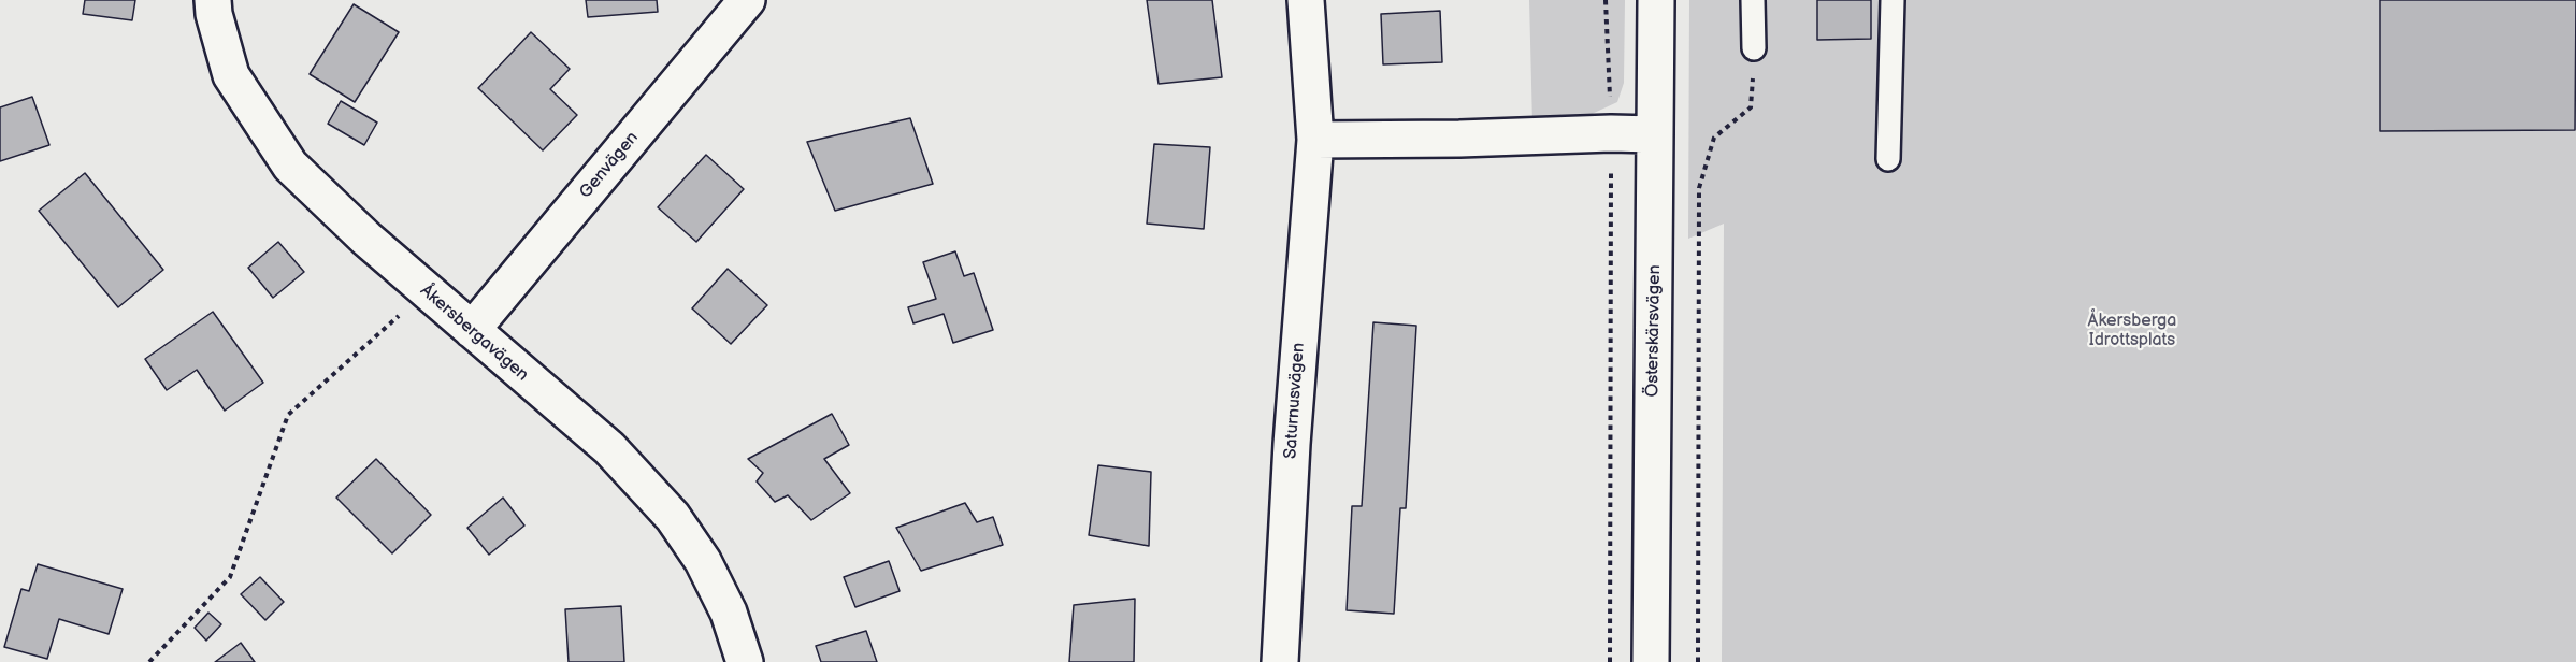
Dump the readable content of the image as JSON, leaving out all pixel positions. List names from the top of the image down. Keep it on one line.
{"streets":{"street":["Genvägen","Österskärsvägen","Åkersbergavägen","Saturnusvägen"]},"crossings":[["Genvägen","Åkersbergavägen"]],"parks":["Åkersberga Idrottsplats"]}
